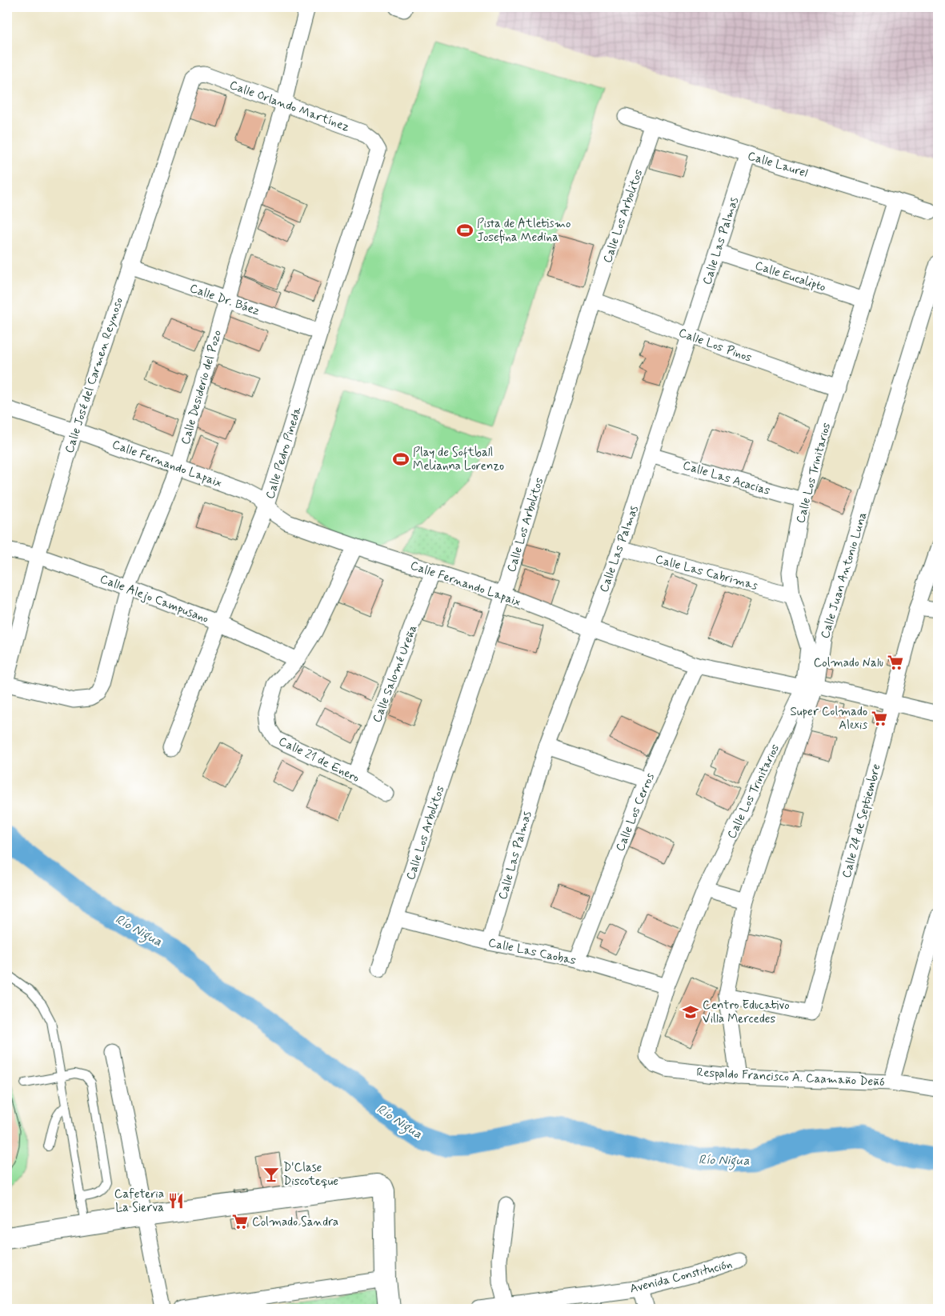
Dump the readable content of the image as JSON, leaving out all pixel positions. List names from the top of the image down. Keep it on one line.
{"streets":{"street":["Calle Orlando Martínez","Calle Laurel","Calle Los Arbolitos","Calle Las Palmas","Calle Eucalipto","Calle Dr. Báez","Calle Los Pinos","Calle José del Carmen Reynoso","Calle Desiderio del Pozo","Calle Pedro Pineda","Calle Fernando Lapaix","Calle Los Trinitarios","Calle Las Acacias","Calle Las Cabrimas","Calle Juan Antonio Luna","Calle Alejo Campusano","Calle Salomé Ureña","Calle 21 de Enero","Calle Los Cerros","Calle 24 de Septiembre","Calle Las Caobas","Respaldo Francisco A. Caamaño Deñó","Avenida Constitución"]},"crossings":[["Calle Orlando Martínez","Calle José del Carmen Reynoso"],["Calle Orlando Martínez","Calle Desiderio del Pozo"],["Calle Orlando Martínez","Calle Pedro Pineda"],["Calle Laurel","Calle Los Arbolitos"],["Calle Laurel","Calle Las Palmas"],["Calle Laurel","Calle Los Trinitarios"],["Calle Los Arbolitos","Calle Los Pinos"],["Calle Los Arbolitos","Calle Fernando Lapaix"],["Calle Los Arbolitos","Calle Las Caobas"],["Calle Las Palmas","Calle Eucalipto"],["Calle Las Palmas","Calle Los Pinos"],["Calle Las Palmas","Calle Fernando Lapaix"],["Calle Las Palmas","Calle Las Acacias"],["Calle Las Palmas","Calle Las Cabrimas"],["Calle Las Palmas","Calle Las Caobas"],["Calle Eucalipto","Calle Los Trinitarios"],["Calle Dr. Báez","Calle José del Carmen Reynoso"],["Calle Dr. Báez","Calle Desiderio del Pozo"],["Calle Dr. Báez","Calle Pedro Pineda"],["Calle Los Pinos","Calle Los Trinitarios"],["Calle José del Carmen Reynoso","Calle Fernando Lapaix"],["Calle José del Carmen Reynoso","Calle Alejo Campusano"],["Calle Desiderio del Pozo","Calle Fernando Lapaix"],["Calle Desiderio del Pozo","Calle Alejo Campusano"],["Calle Pedro Pineda","Calle Fernando Lapaix"],["Calle Pedro Pineda","Calle Alejo Campusano"],["Calle Fernando Lapaix","Calle Los Trinitarios"],["Calle Fernando Lapaix","Calle Juan Antonio Luna"],["Calle Fernando Lapaix","Calle Salomé Ureña"],["Calle Fernando Lapaix","Calle 21 de Enero"],["Calle Fernando Lapaix","Calle Los Cerros"],["Calle Fernando Lapaix","Calle 24 de Septiembre"],["Calle Los Trinitarios","Calle Las Acacias"],["Calle Los Trinitarios","Calle Las Cabrimas"],["Calle Los Trinitarios","Calle Juan Antonio Luna"],["Calle Los Trinitarios","Calle Las Caobas"],["Calle Los Trinitarios","Respaldo Francisco A. Caamaño Deñó"],["Calle Juan Antonio Luna","Calle 24 de Septiembre"],["Calle Juan Antonio Luna","Respaldo Francisco A. Caamaño Deñó"],["Calle Alejo Campusano","Calle 21 de Enero"],["Calle Salomé Ureña","Calle 21 de Enero"],["Calle Los Cerros","Calle Las Caobas"]],"water":["Río Nigua"],"places":{"sports":["Pista de Atletismo Josefina Medina","Play de Softball Melianna Lorenzo"],"supermarket":["Colmado Nalu","Super Colmado Alexis","Colmado Sandra"],"school or university":["Centro Educativo Villa Mercedes"],"bar":["D'Clase Discoteque"],"restaurant":["Cafeteria La Sierva"]}}
